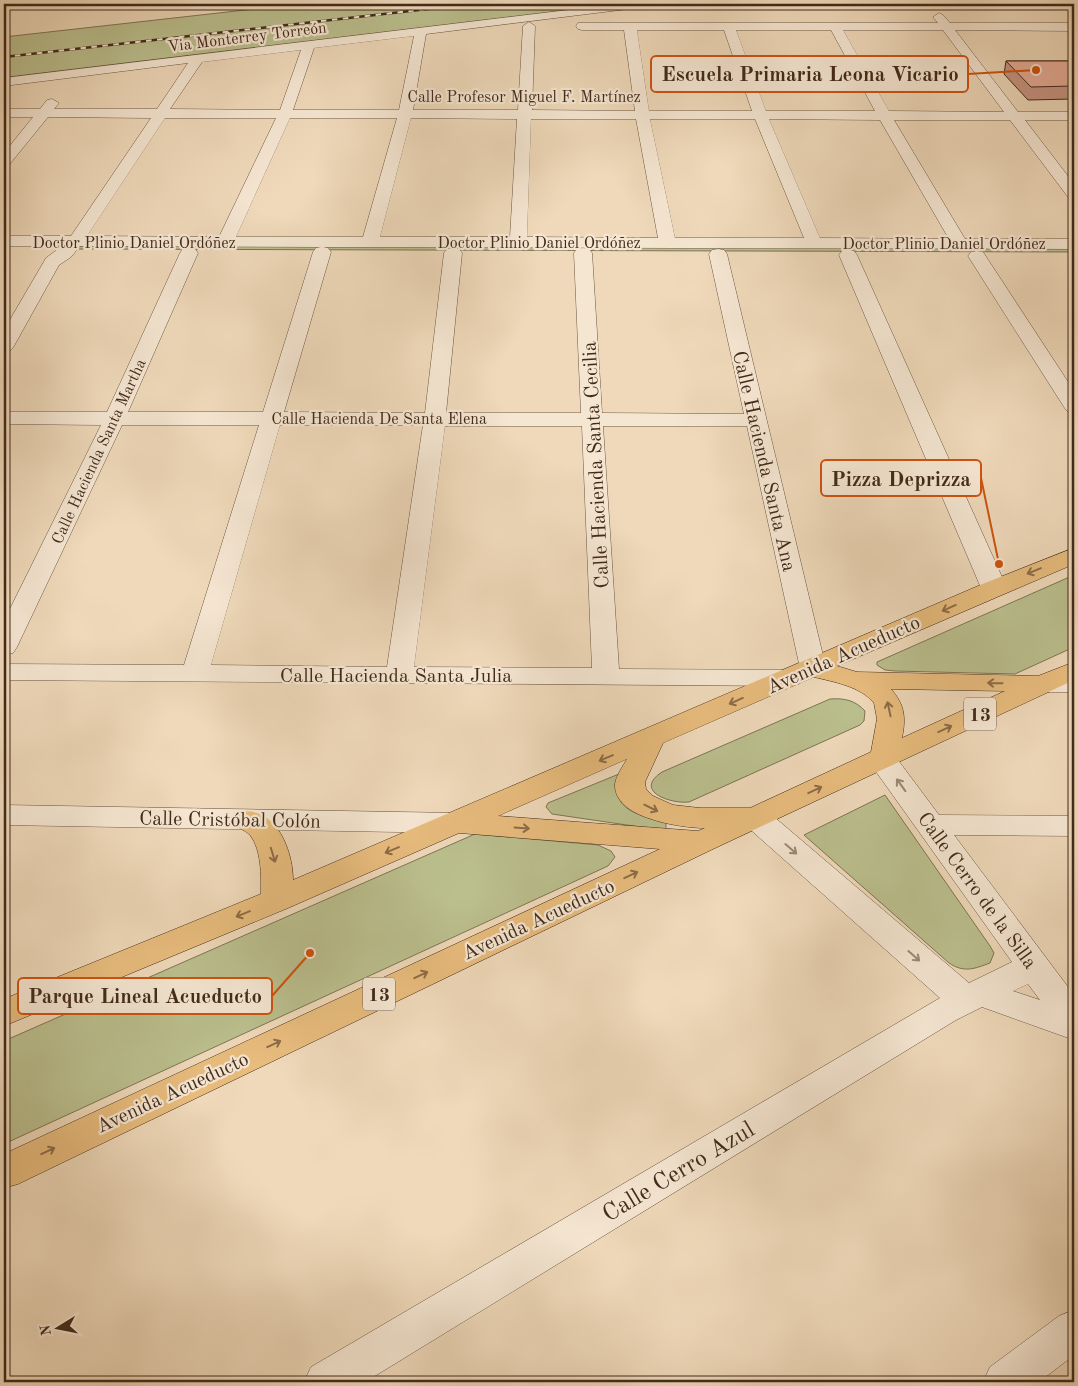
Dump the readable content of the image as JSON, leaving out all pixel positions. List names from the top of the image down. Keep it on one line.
{"streets":{"main road":["Avenida Acueducto","13"],"street":["Via Monterrey Torreón","Calle Profesor Miguel F. Martínez","Doctor Plinio Daniel Ordóñez","Calle Hacienda De Santa Elena","Calle Hacienda Santa Martha","Calle Hacienda Santa Ana","Calle Hacienda Santa Cecilia","Calle Hacienda Santa Julia","Calle Cristóbal Colón","Calle Cerro de la Silla","Calle Cerro Azul"]},"crossings":[["Doctor Plinio Daniel Ordóñez","Calle Hacienda Santa Martha"],["Doctor Plinio Daniel Ordóñez","Calle Hacienda Santa Ana"],["Doctor Plinio Daniel Ordóñez","Calle Hacienda Santa Cecilia"],["Calle Hacienda De Santa Elena","Calle Hacienda Santa Martha"],["Calle Hacienda De Santa Elena","Calle Hacienda Santa Ana"],["Calle Hacienda De Santa Elena","Calle Hacienda Santa Cecilia"],["Calle Hacienda Santa Ana","Avenida Acueducto"],["Calle Hacienda Santa Ana","Calle Hacienda Santa Julia"],["Calle Hacienda Santa Cecilia","Calle Hacienda Santa Julia"],["Avenida Acueducto","Calle Hacienda Santa Julia"],["Avenida Acueducto","Calle Cristóbal Colón"],["Avenida Acueducto","Calle Cerro de la Silla"],["Calle Cerro de la Silla","Calle Cerro Azul"]],"places":["Escuela Primaria Leona Vicario","Pizza Deprizza","Parque Lineal Acueducto"],"north":"left"}
